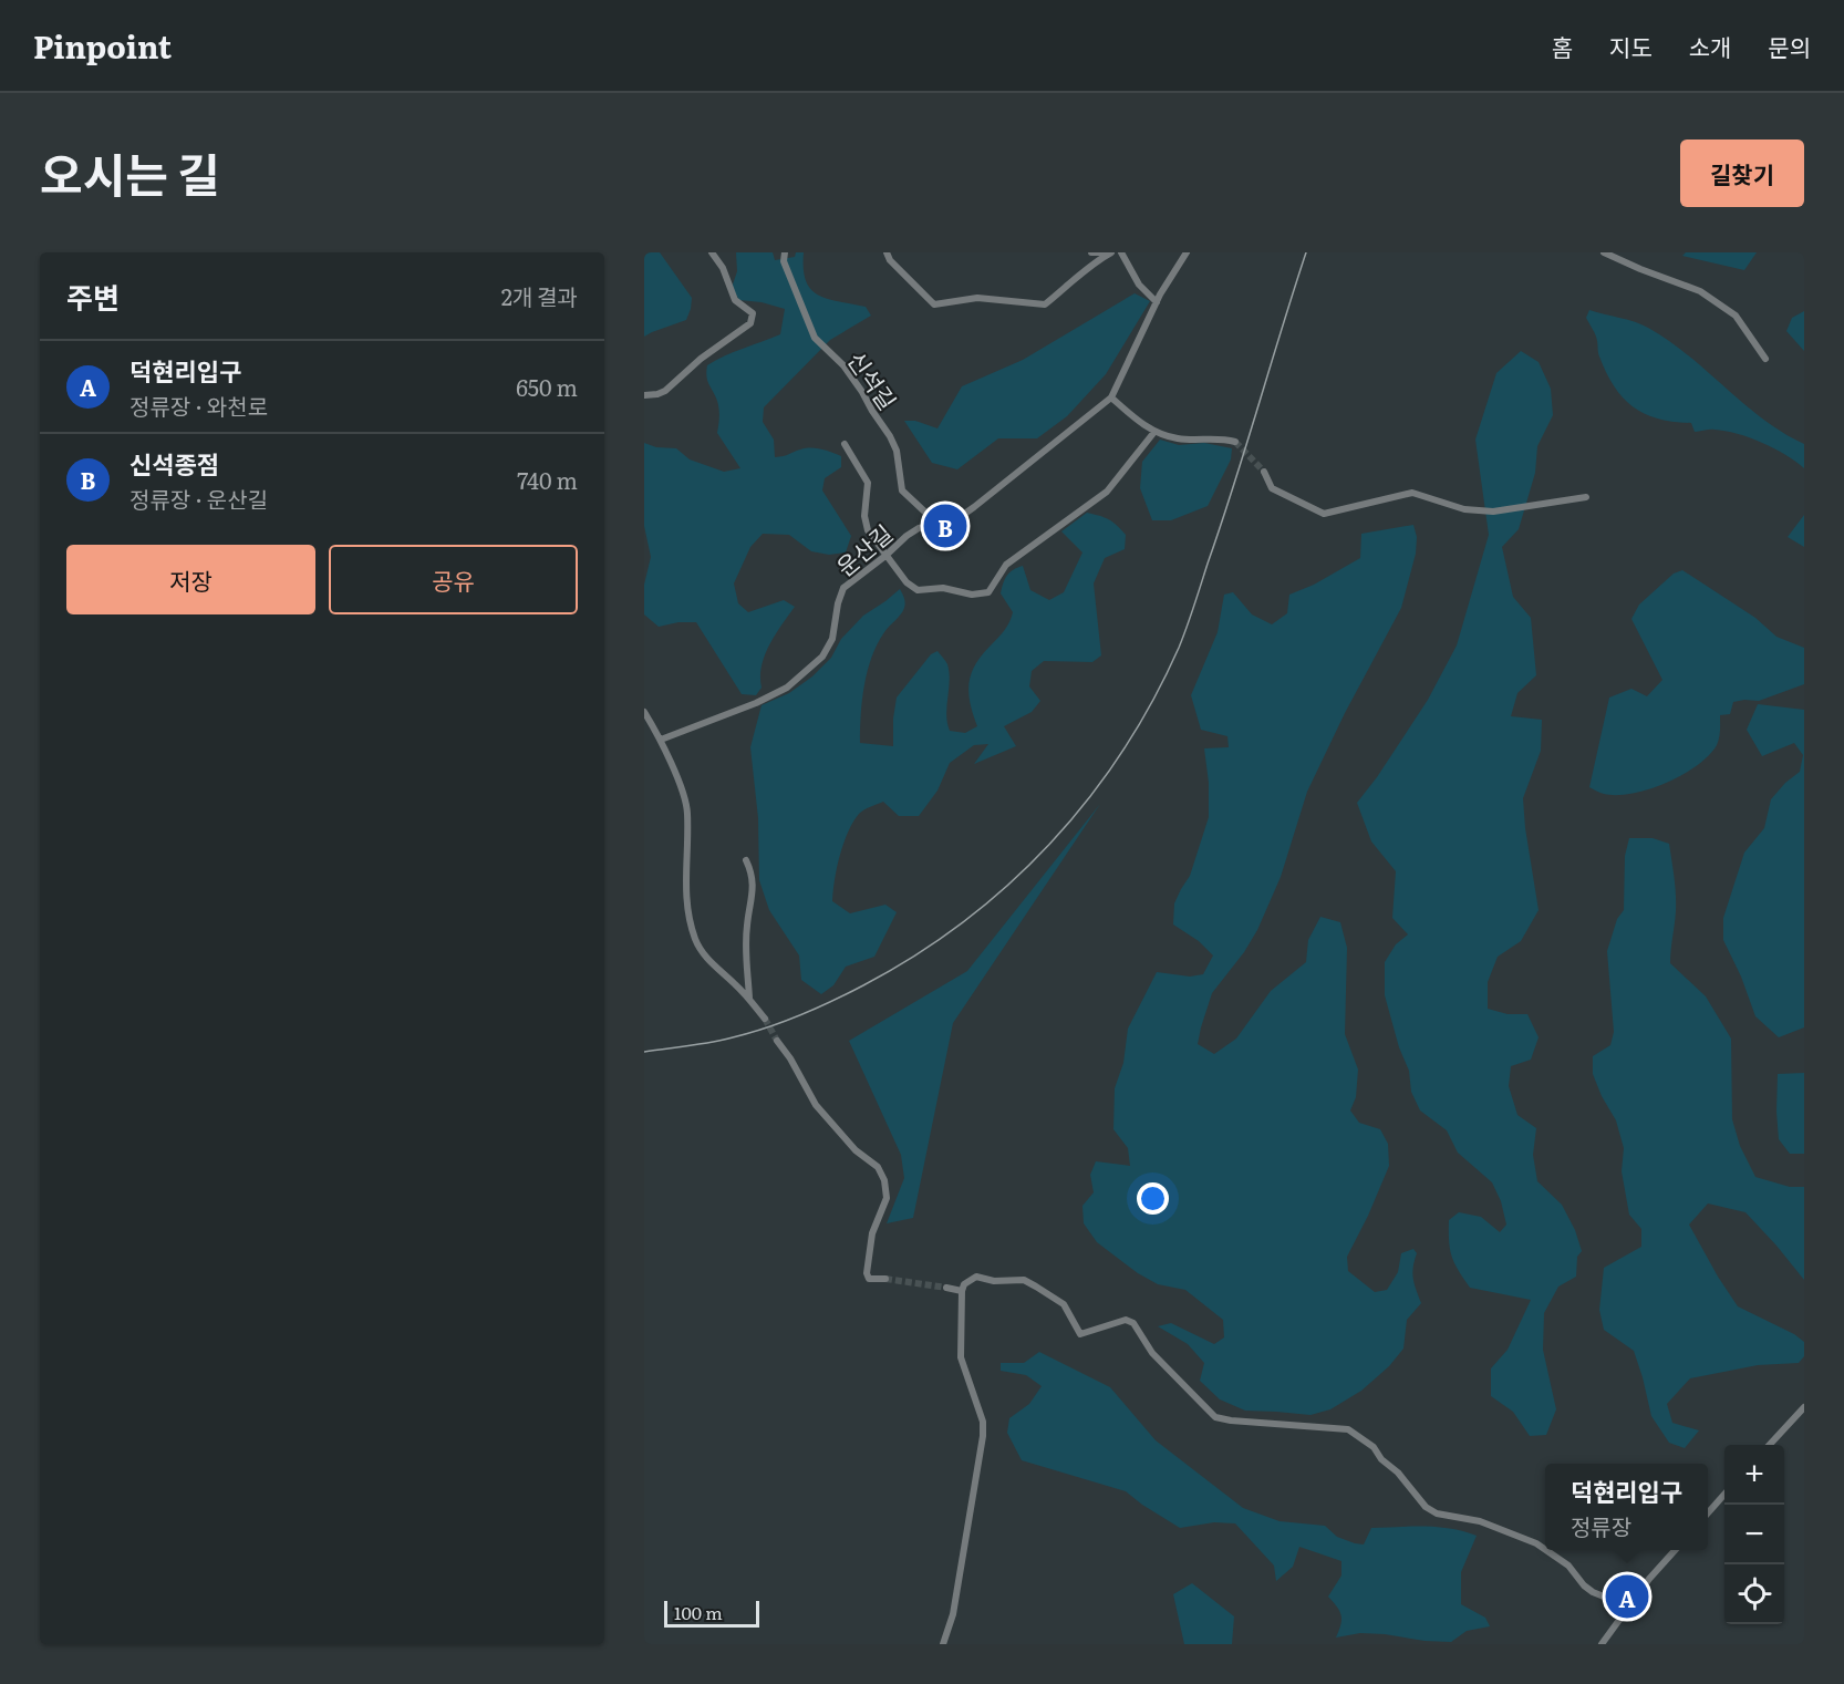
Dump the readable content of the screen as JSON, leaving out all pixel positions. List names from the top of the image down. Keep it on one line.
{"streets":{"street":["신석길","운산길"]},"crossings":[["신석길","운산길"]],"scale_bar":"100 m","page":{"header":"Pinpoint","nav":["홈","지도","소개","문의"],"title":"오시는 길","buttons":["길찾기",["저장","공유"]],"heading":["주변","2개 결과"],"list":[{"mark":"A","name":"덕현리입구","note":"정류장 · 와천로","value":"650 m"},{"mark":"B","name":"신석종점","note":"정류장 · 운산길","value":"740 m"}],"pins":["B","A"],"map_buttons":["+","−"],"popup":["덕현리입구","정류장"],"scale":"100 m"}}
